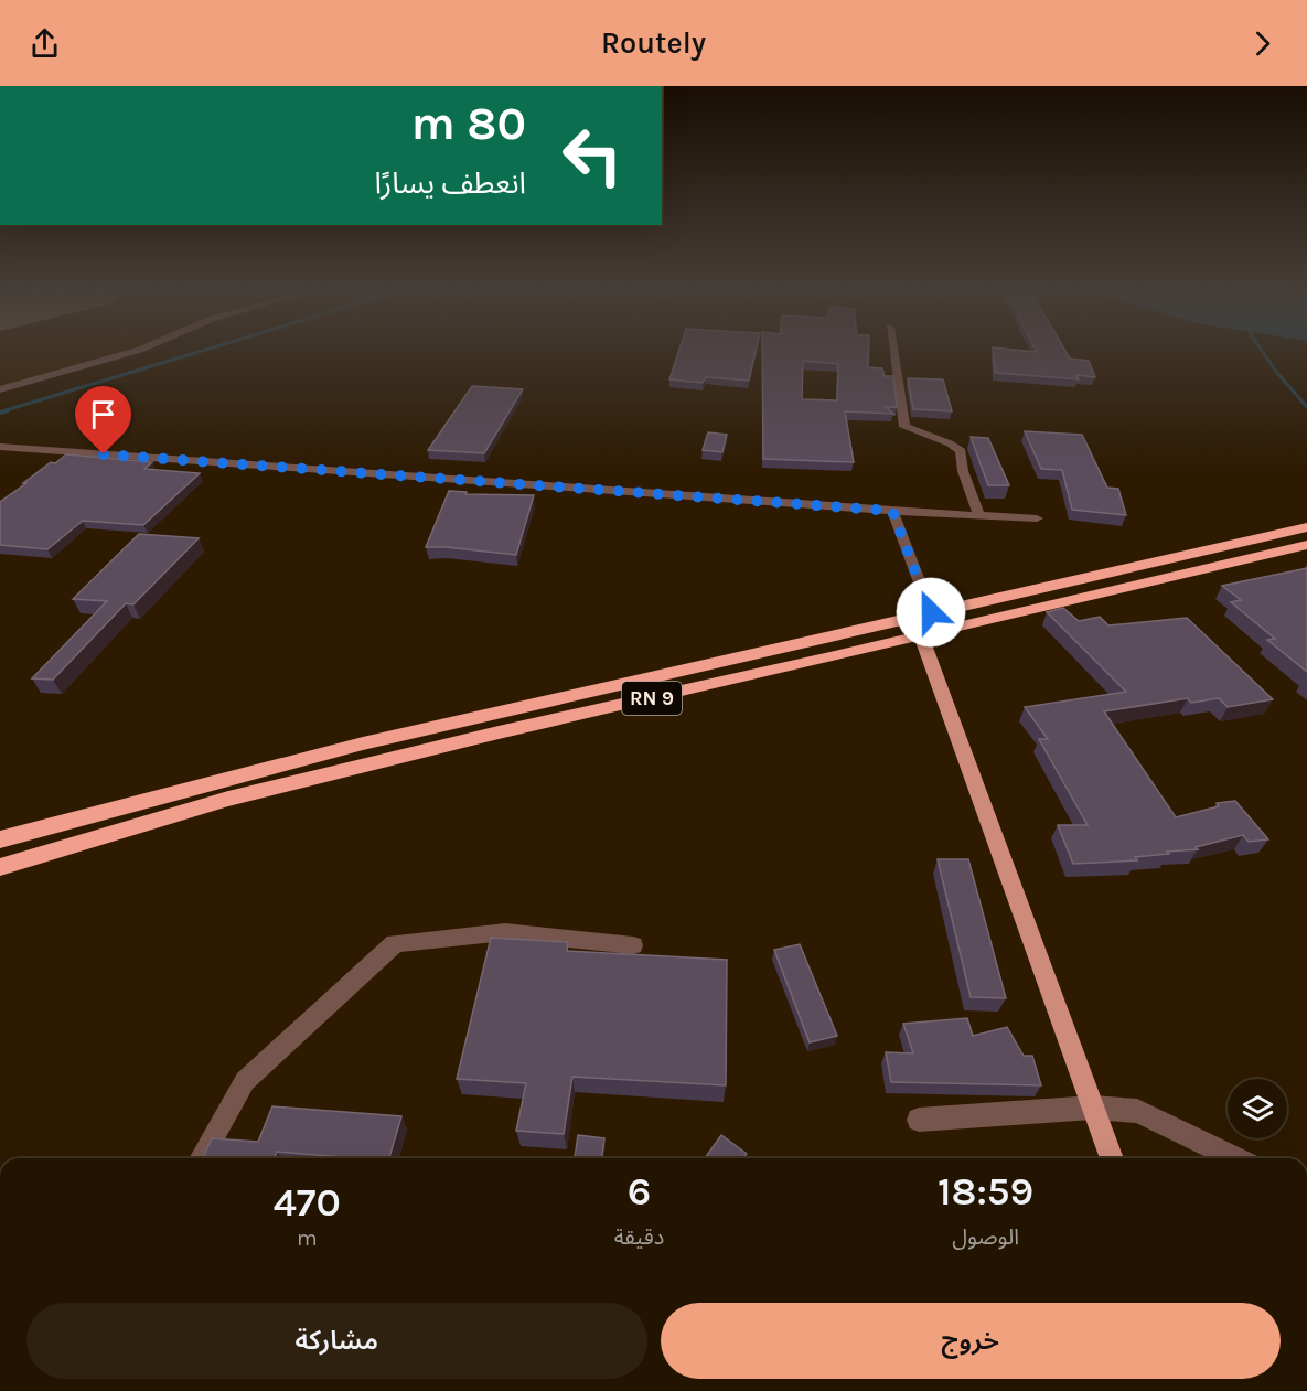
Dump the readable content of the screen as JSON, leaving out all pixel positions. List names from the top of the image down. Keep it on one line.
{"streets":{"highway":["RN 9"]},"page":{"header":"Routely","turn":["80 m","انعطف يسارًا"],"eta":["18:59","الوصول","6","دقيقة","470","m"],"buttons":["خروج","مشاركة"]}}
